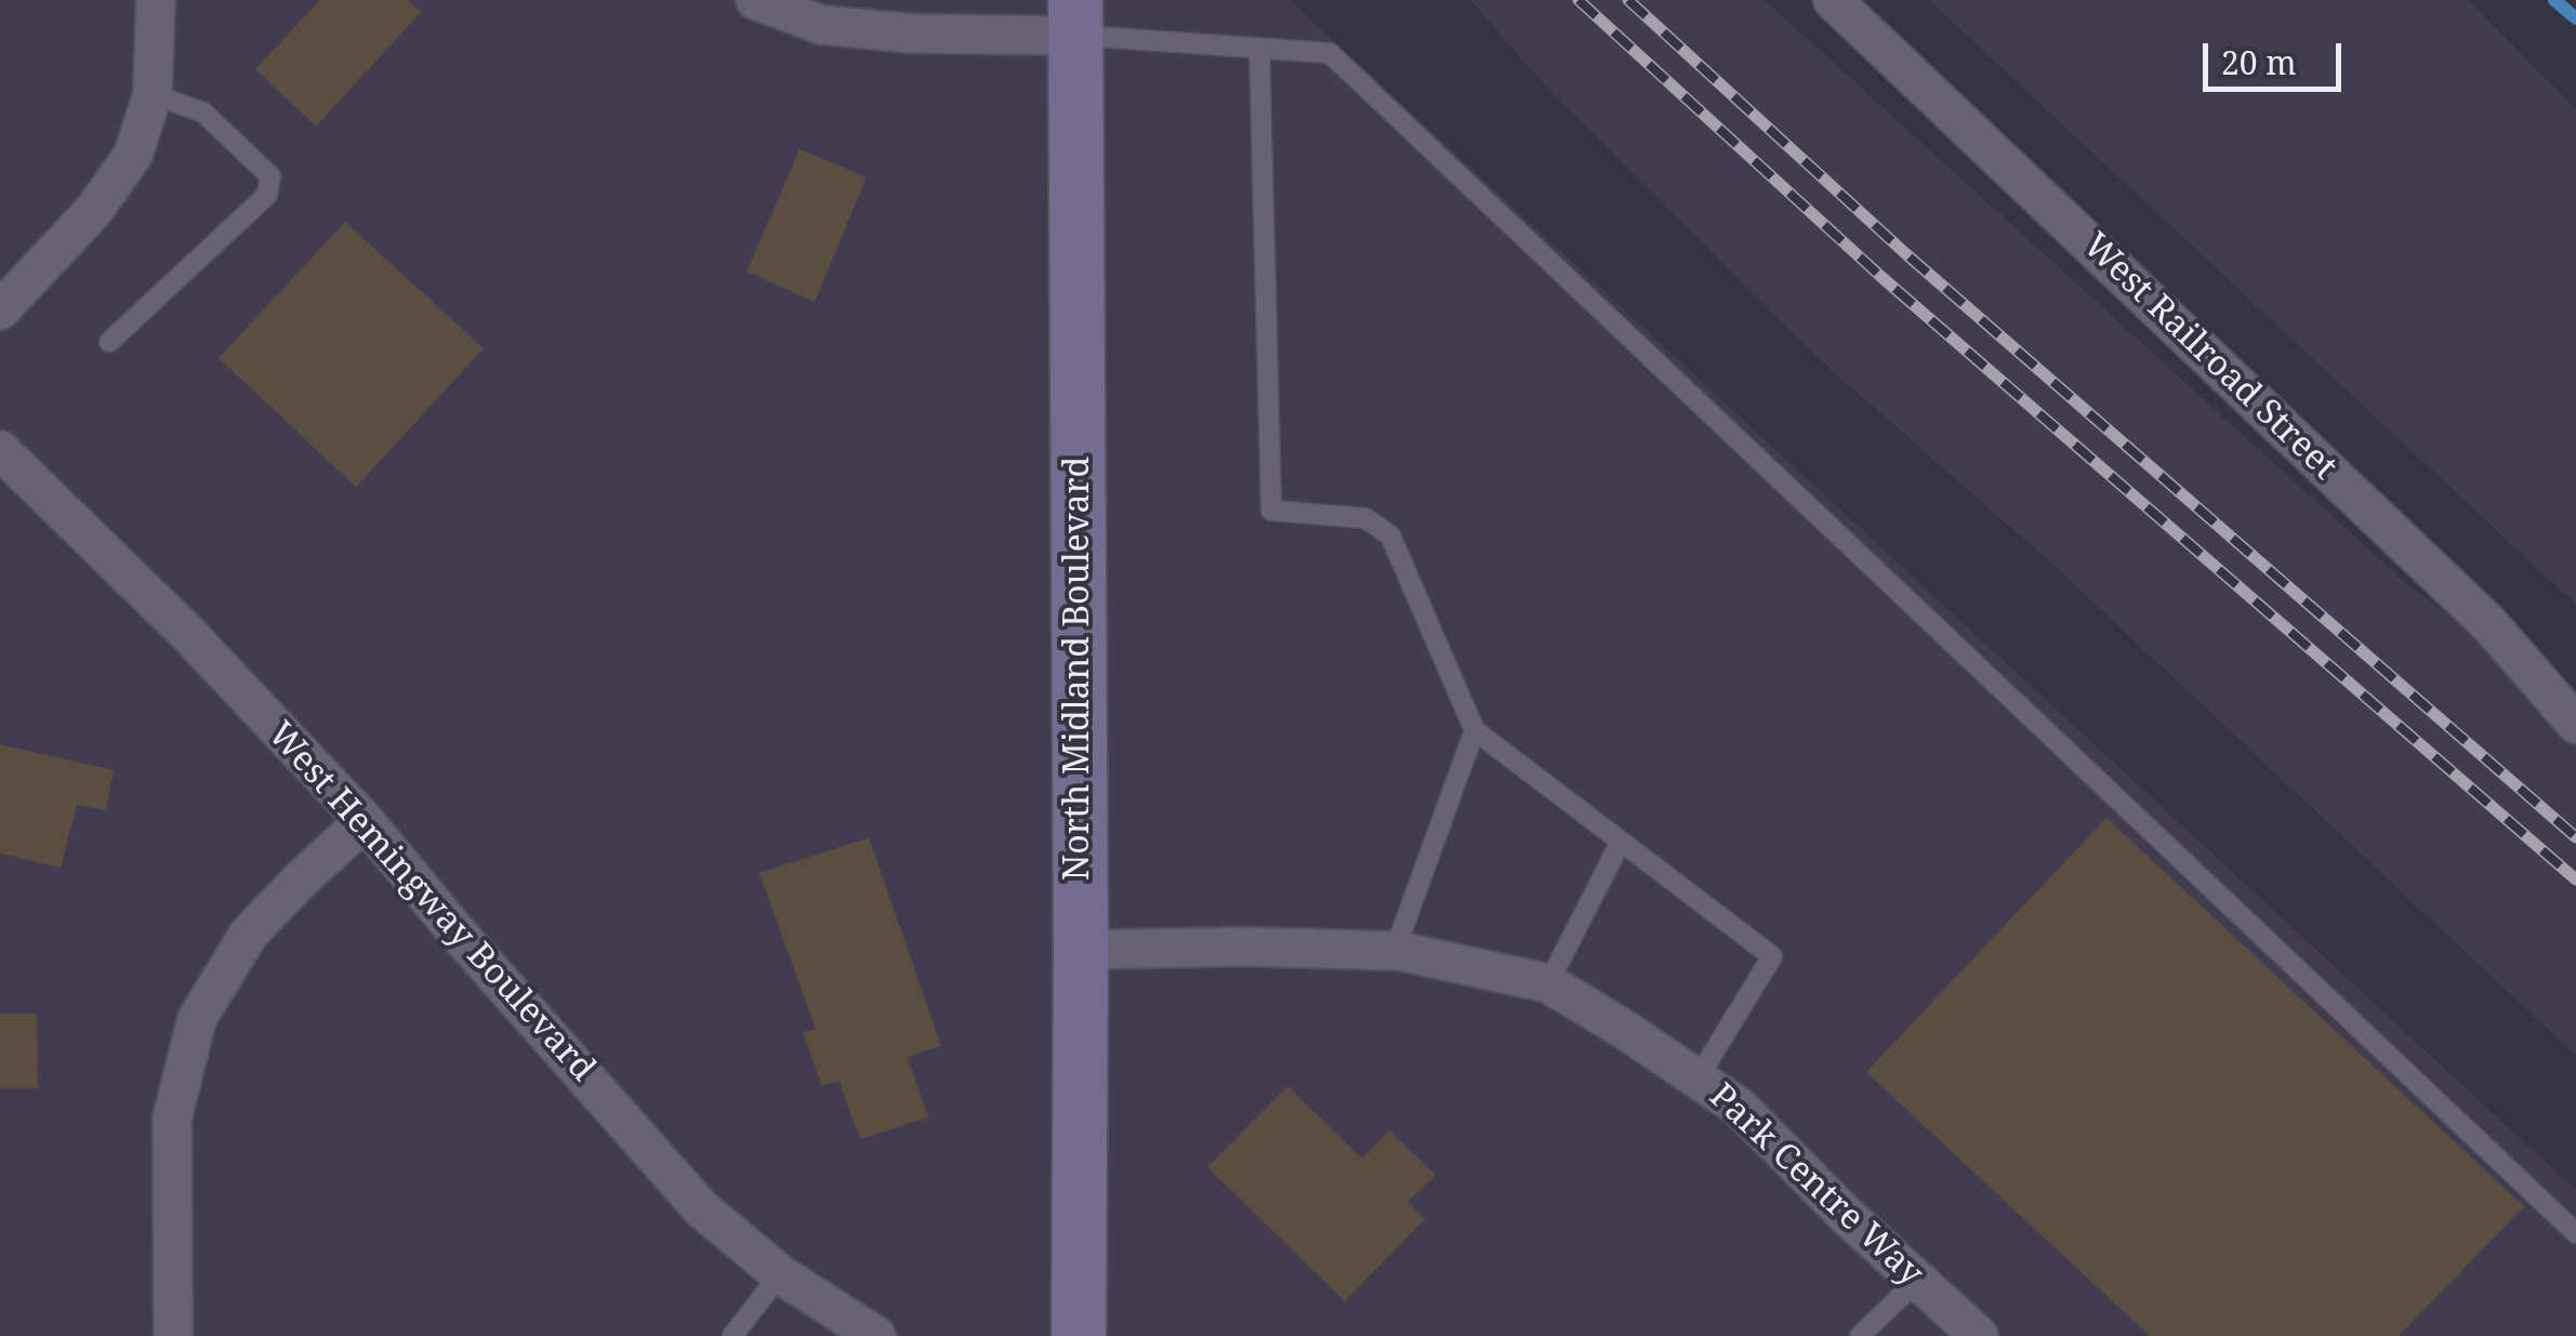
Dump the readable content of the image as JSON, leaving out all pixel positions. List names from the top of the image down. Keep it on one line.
{"streets":{"street":["West Railroad Street","North Midland Boulevard","West Hemingway Boulevard","Park Centre Way"]},"crossings":[["North Midland Boulevard","Park Centre Way"]],"scale_bar":"20 m"}
